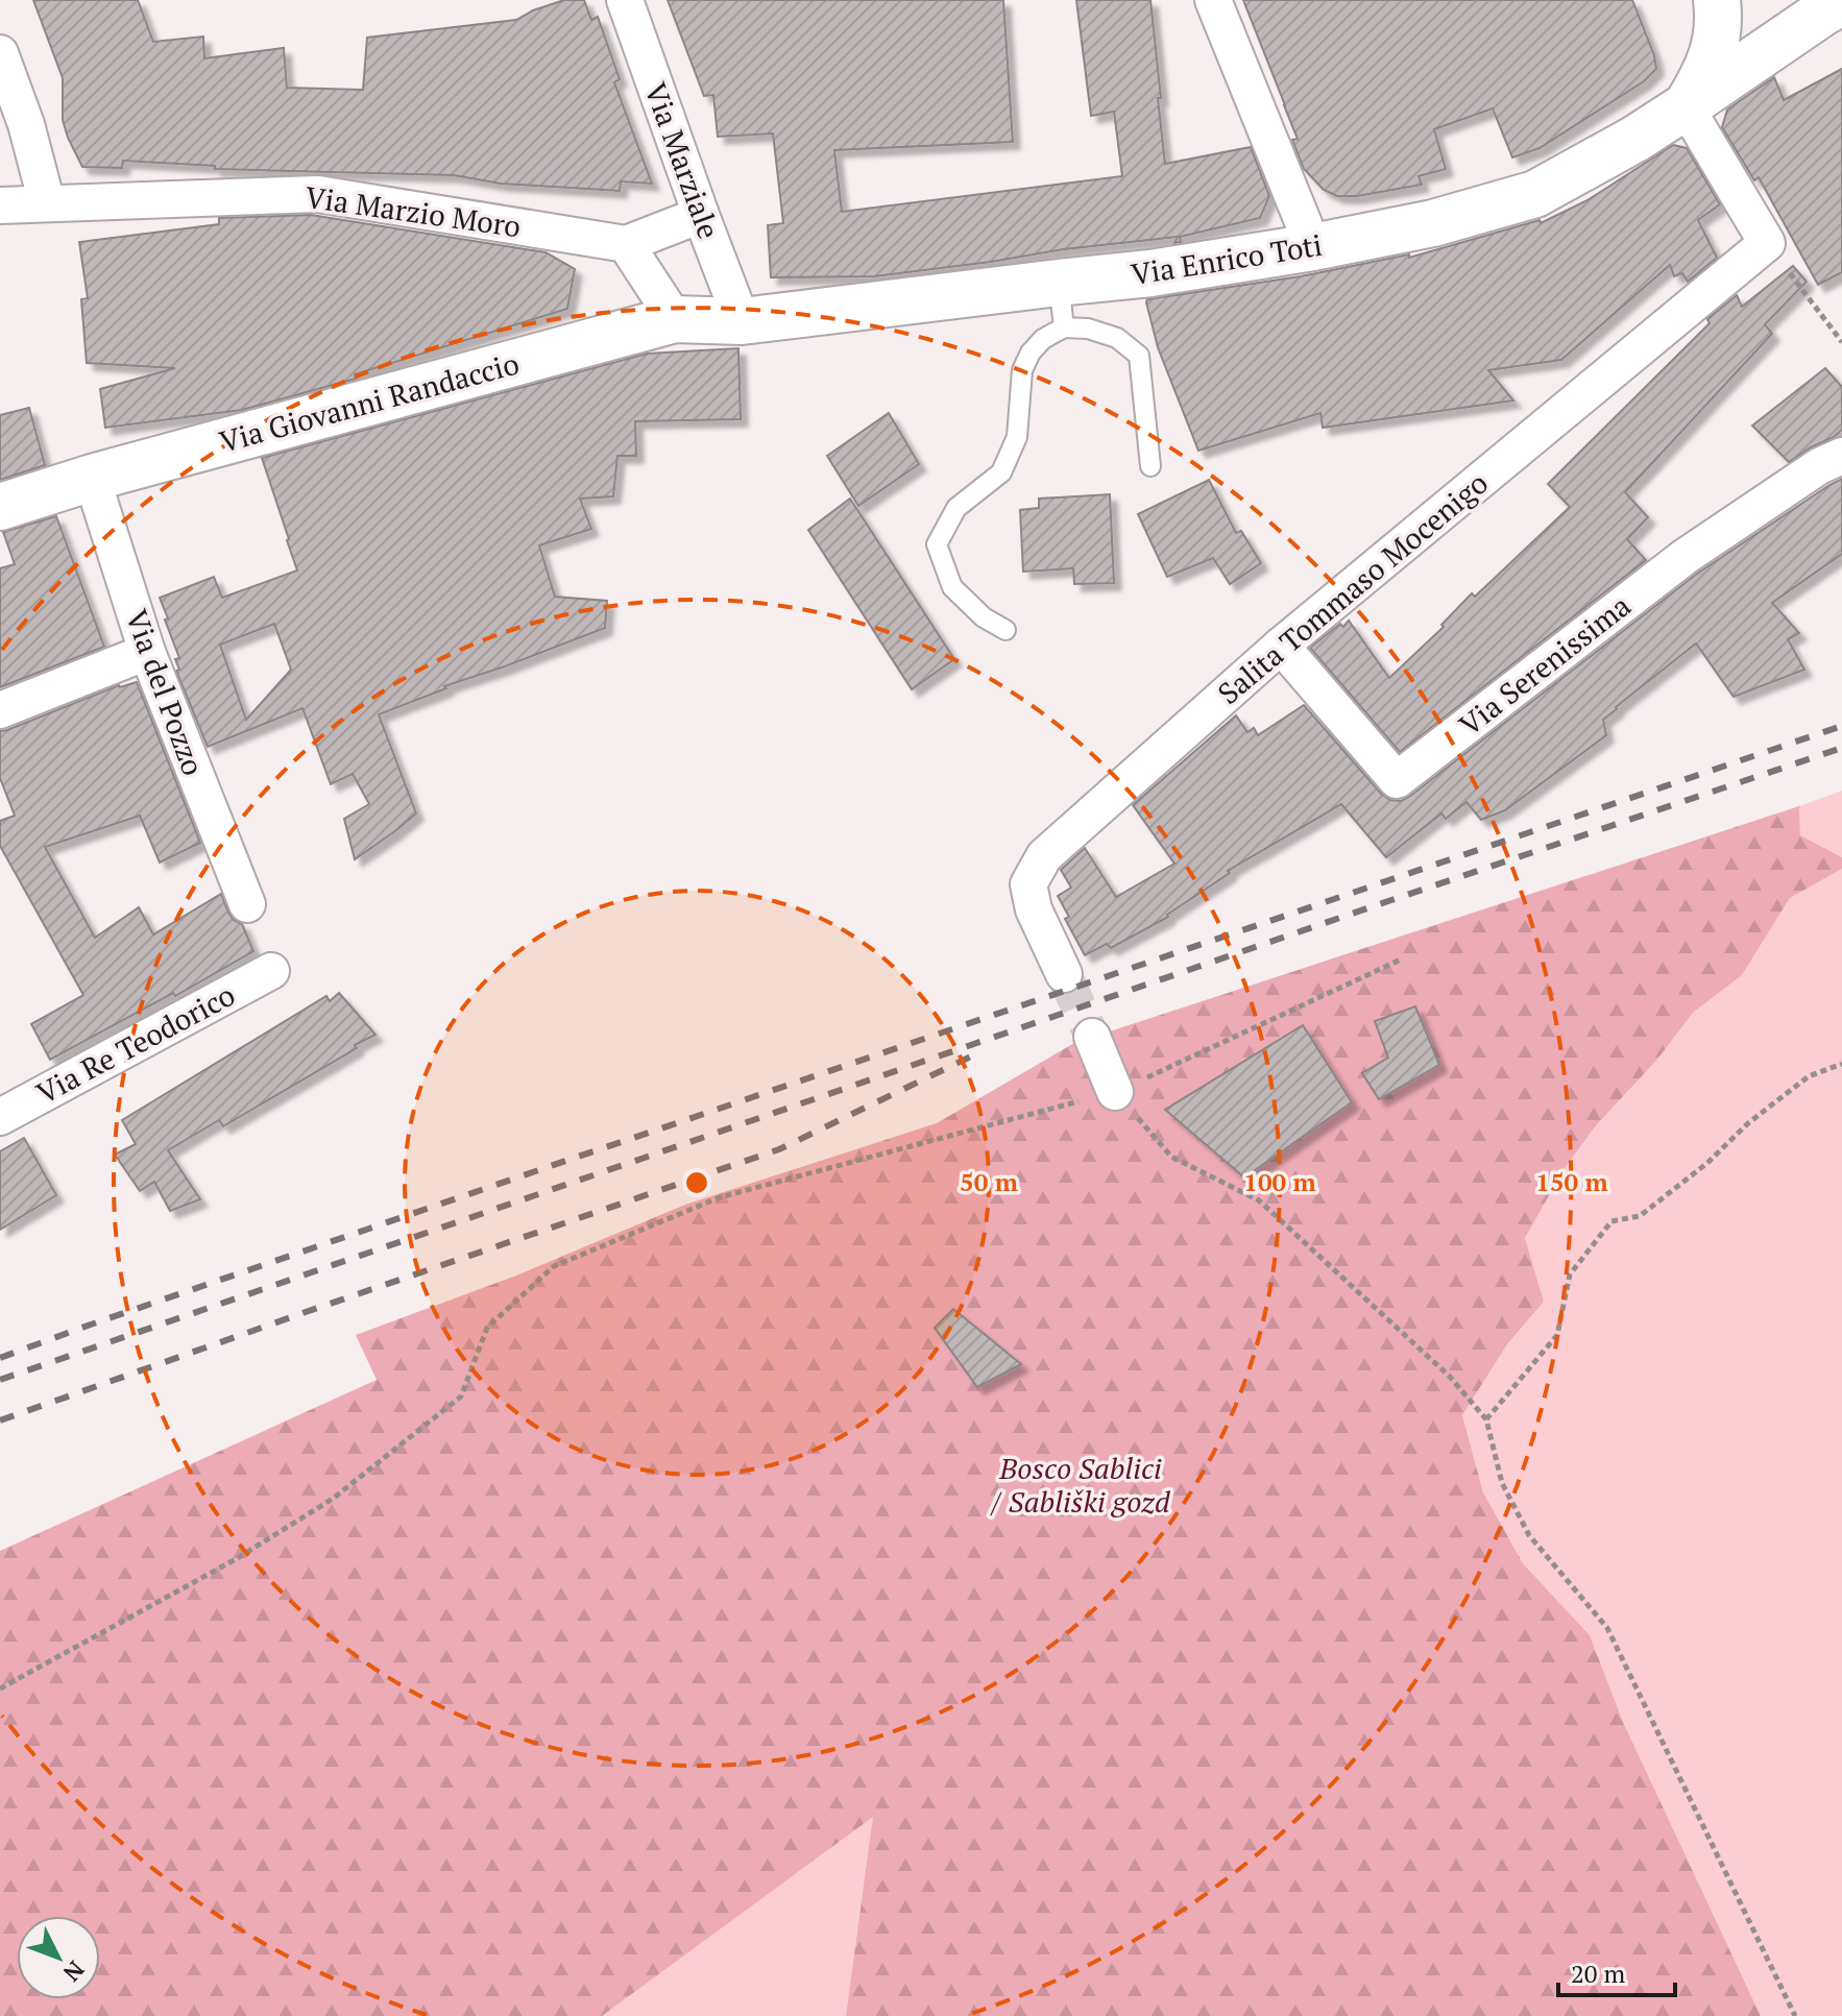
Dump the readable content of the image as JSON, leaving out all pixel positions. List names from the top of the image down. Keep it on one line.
{"streets":{"street":["Via Marziale","Via Marzio Moro","Via Enrico Toti","Via Giovanni Randaccio","Salita Tommaso Mocenigo","Via Serenissima","Via del Pozzo","Via Re Teodorico"]},"crossings":[["Via Marziale","Via Enrico Toti"],["Via Marziale","Via Giovanni Randaccio"],["Via Enrico Toti","Via Giovanni Randaccio"],["Via Enrico Toti","Salita Tommaso Mocenigo"],["Via Giovanni Randaccio","Via del Pozzo"],["Salita Tommaso Mocenigo","Via Serenissima"]],"parks":["Bosco Sablici / Sabliški gozd"],"scale_bar":"20 m","north":"bottom right","rings":["50 m","100 m","150 m"]}
